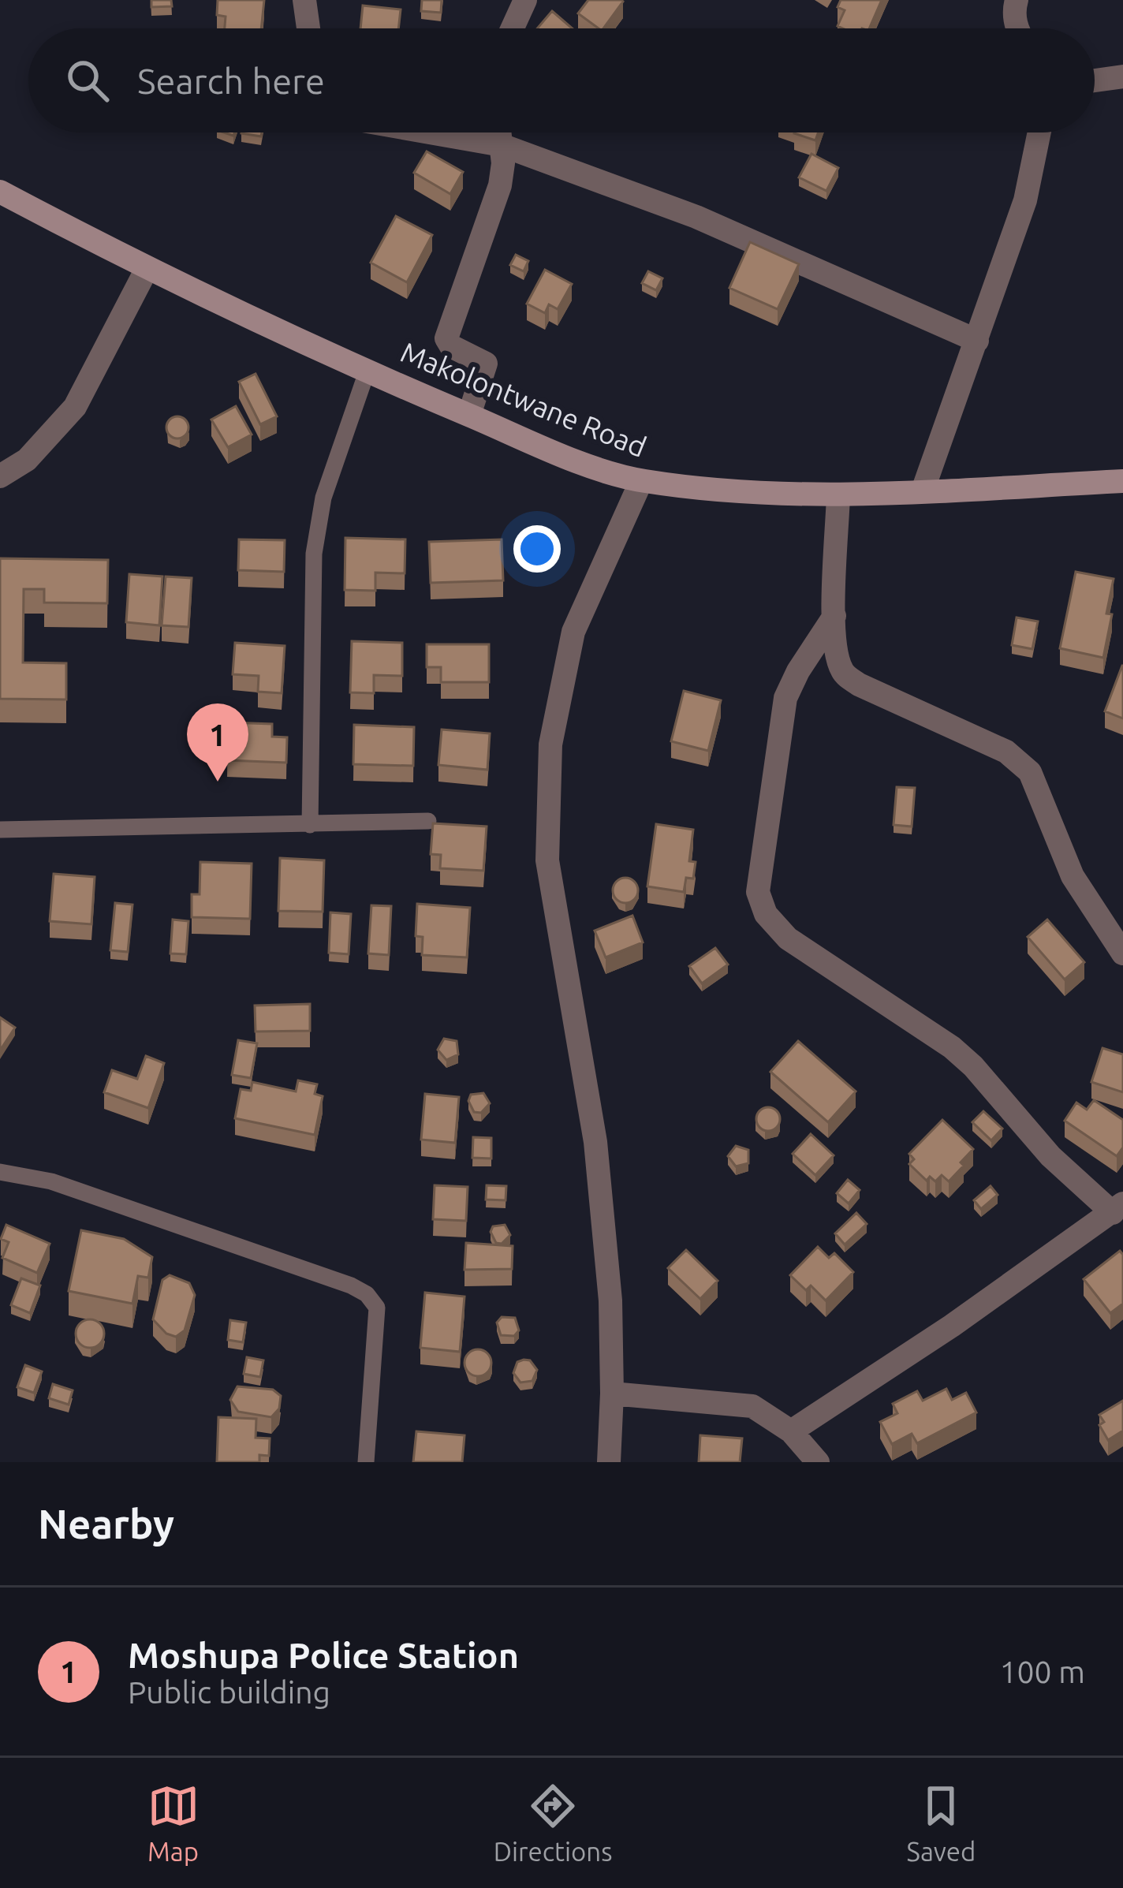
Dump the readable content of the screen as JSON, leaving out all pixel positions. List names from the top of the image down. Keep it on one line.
{"streets":{"main road":["Makolontwane Road"]},"page":{"search":"Search here","pins":"1","heading":"Nearby","list":[{"mark":"1","name":"Moshupa Police Station","note":"Public building","value":"100 m"}],"nav":["Map","Directions","Saved"]}}
